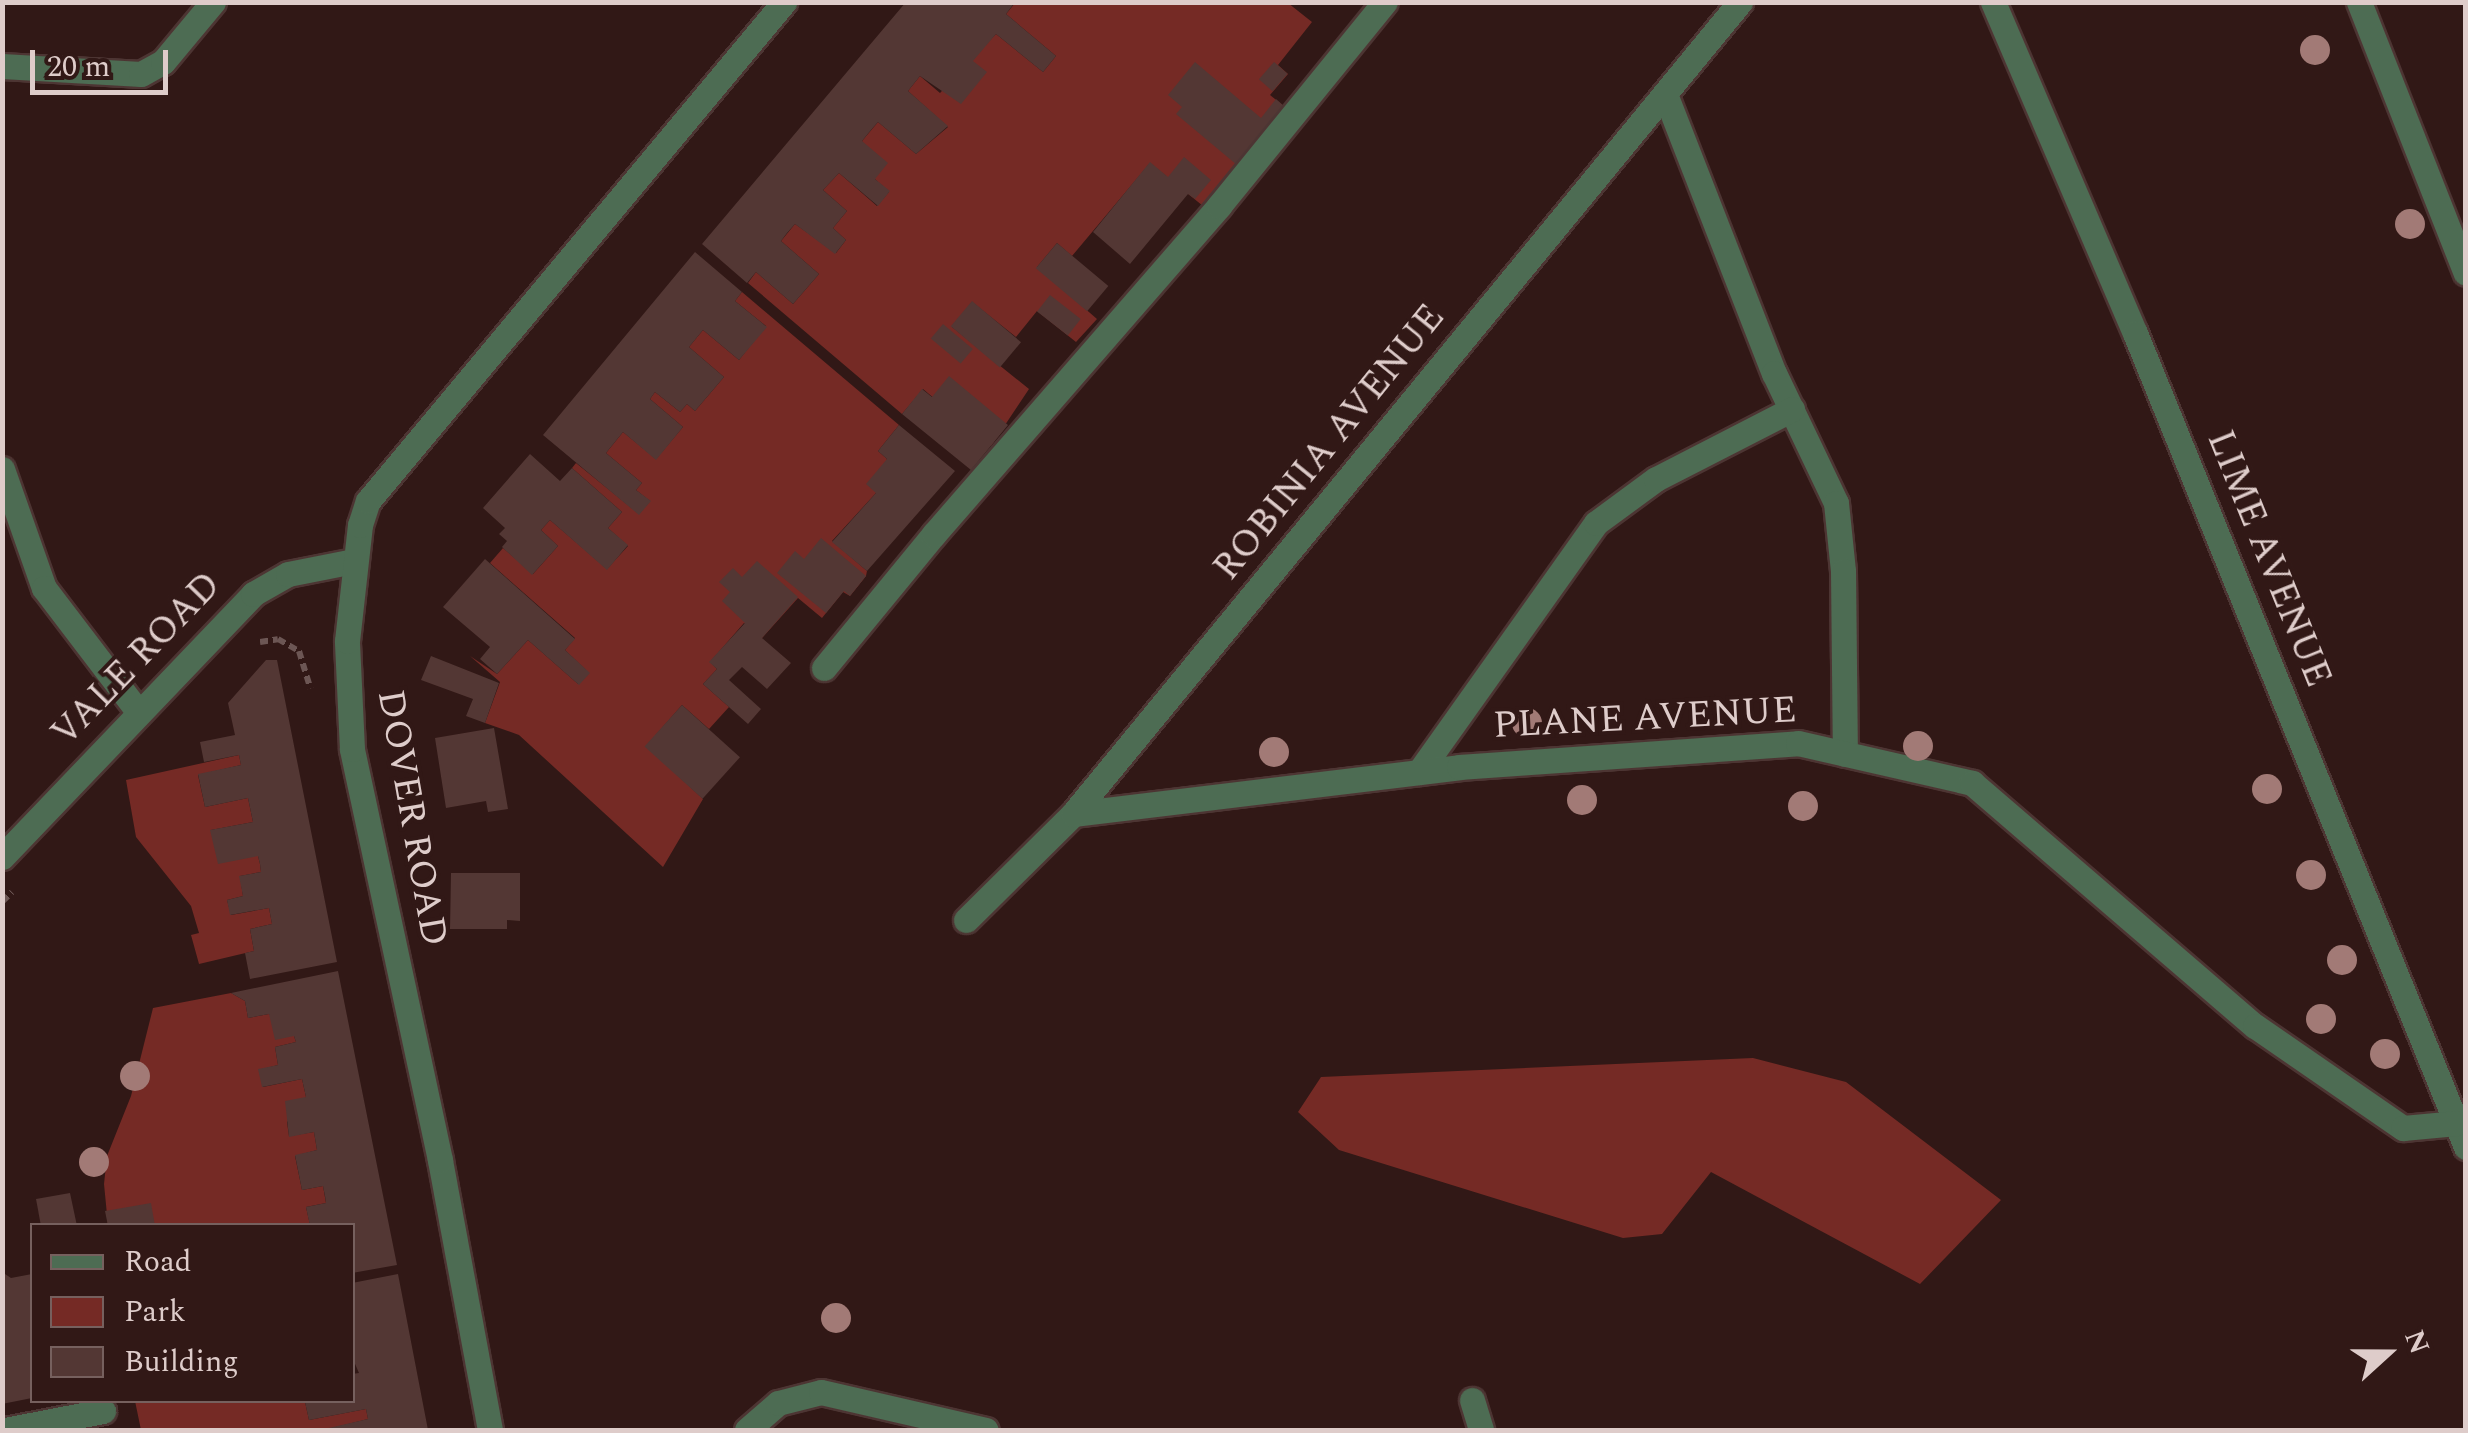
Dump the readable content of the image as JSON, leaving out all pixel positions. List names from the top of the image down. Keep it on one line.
{"streets":{"street":["ROBINIA AVENUE","LIME AVENUE","VALE ROAD","PLANE AVENUE","DOVER ROAD"]},"crossings":[["ROBINIA AVENUE","PLANE AVENUE"],["LIME AVENUE","PLANE AVENUE"],["VALE ROAD","DOVER ROAD"]],"legend":["Road","Park","Building"],"scale_bar":"20 m","north":"right"}
